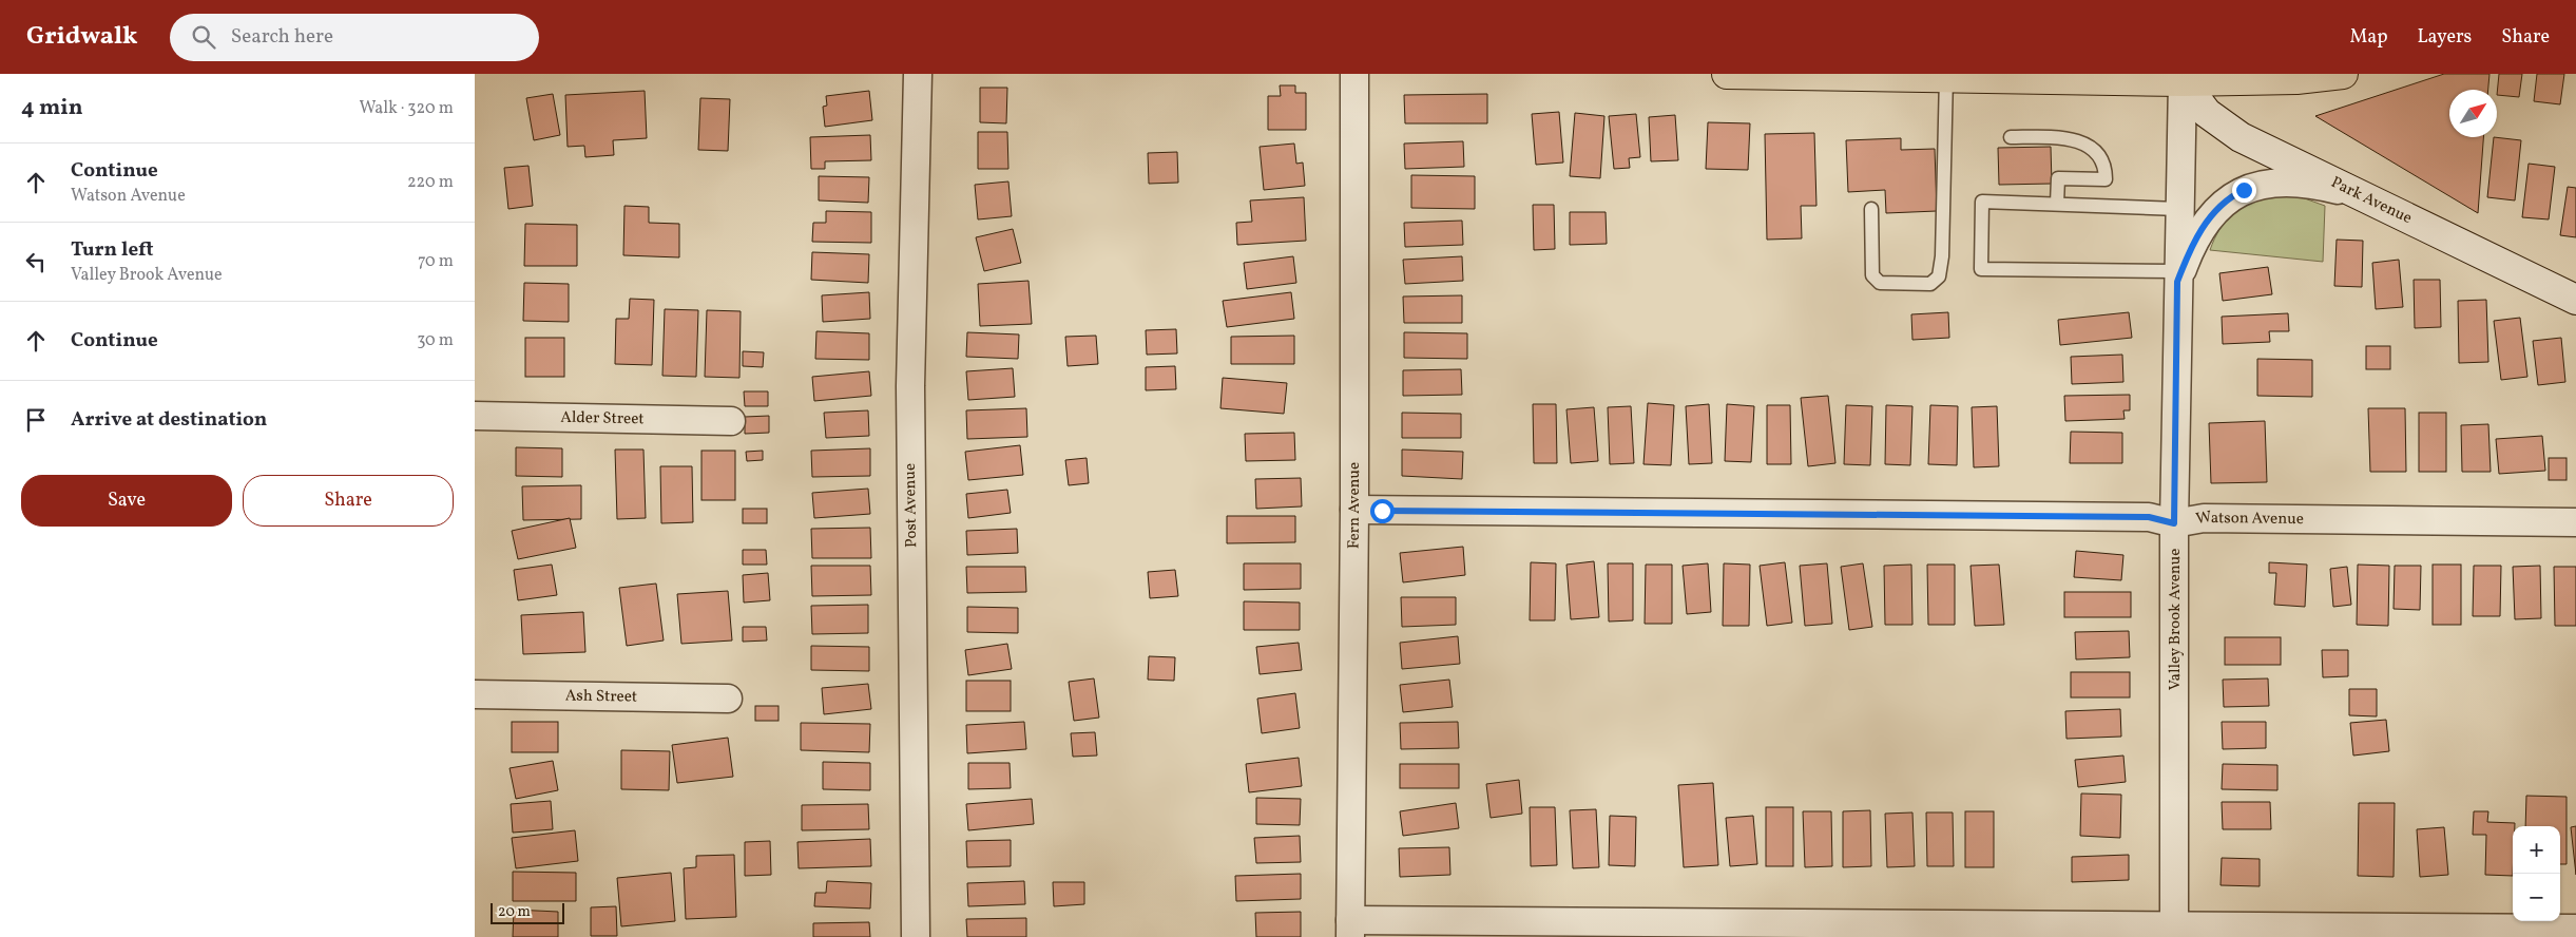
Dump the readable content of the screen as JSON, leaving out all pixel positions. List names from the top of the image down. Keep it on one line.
{"streets":{"street":["Park Avenue","Alder Street","Post Avenue","Fern Avenue","Watson Avenue","Valley Brook Avenue","Ash Street"]},"crossings":[["Park Avenue","Valley Brook Avenue"],["Fern Avenue","Watson Avenue"],["Watson Avenue","Valley Brook Avenue"]],"scale_bar":"20 m","north":"top right","page":{"header":"Gridwalk","search":"Search here","nav":["Map","Layers","Share"],"heading":["4 min","Walk · 320 m"],"list":[["Continue","Watson Avenue","220 m"],["Turn left","Valley Brook Avenue","70 m"],["Continue","30 m"],"Arrive at destination"],"buttons":["Save","Share"],"map_buttons":["+","−"],"scale":"20 m"}}
